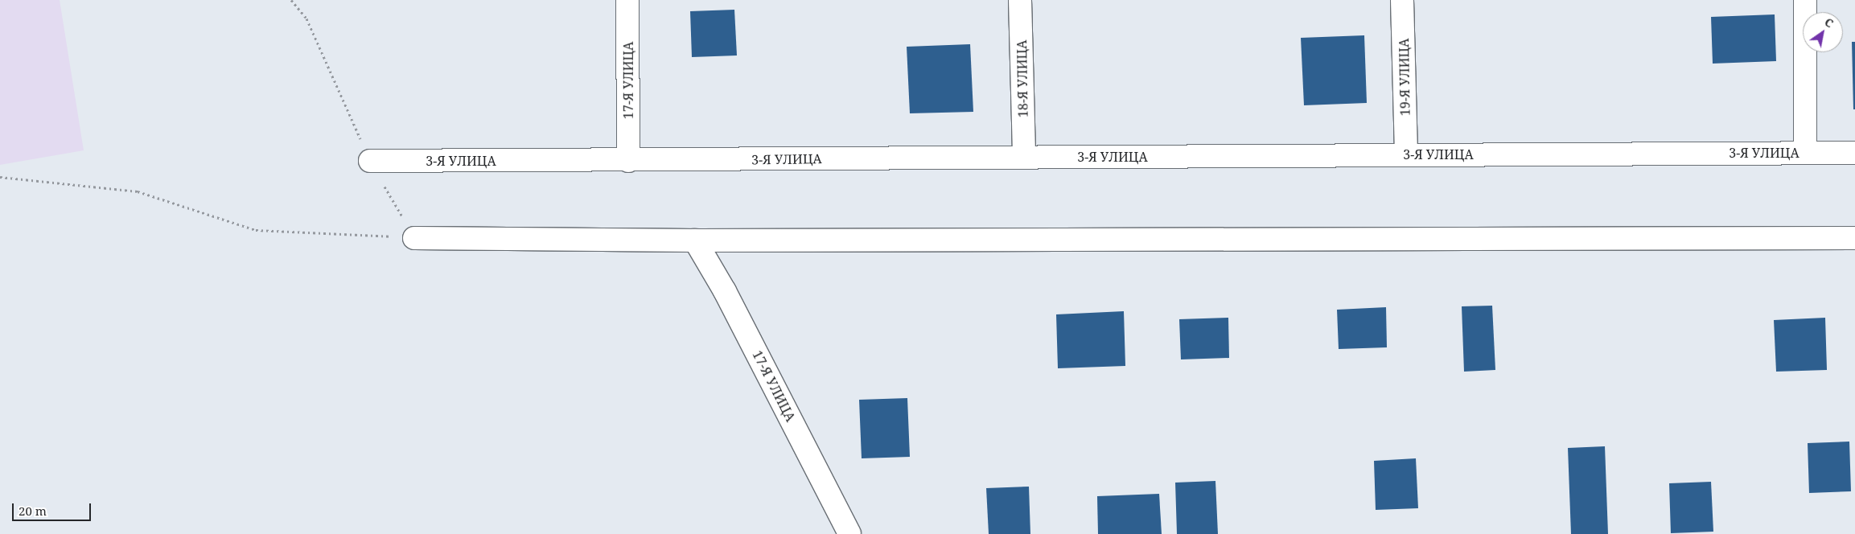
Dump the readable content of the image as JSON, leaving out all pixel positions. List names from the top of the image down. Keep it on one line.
{"streets":{"street":["19-Я УЛИЦА","18-Я УЛИЦА","17-Я УЛИЦА","3-Я УЛИЦА"]},"crossings":[["19-Я УЛИЦА","3-Я УЛИЦА"],["18-Я УЛИЦА","3-Я УЛИЦА"],["17-Я УЛИЦА","3-Я УЛИЦА"]],"scale_bar":"20 m","north":"top right"}
